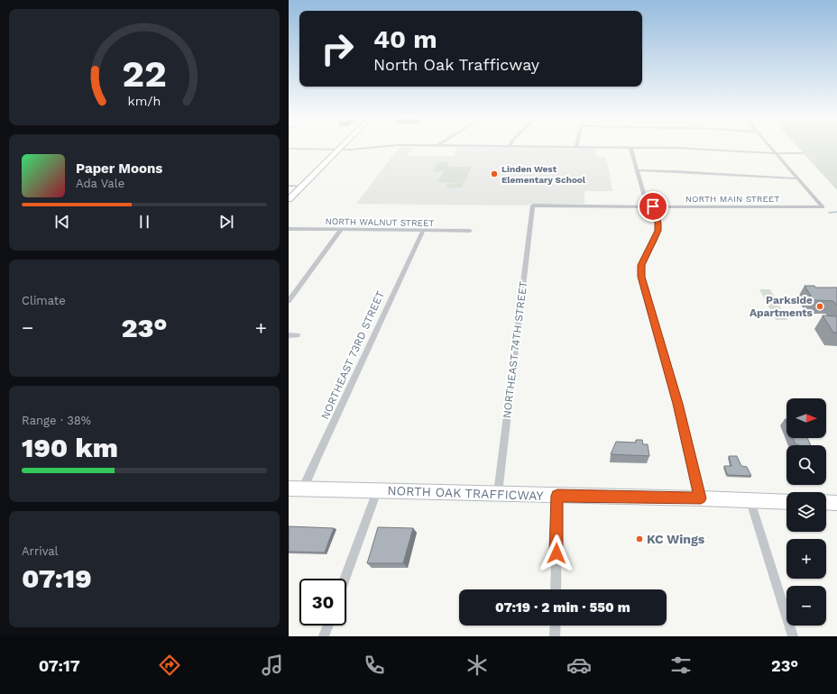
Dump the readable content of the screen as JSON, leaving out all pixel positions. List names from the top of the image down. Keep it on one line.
{"streets":{"main road":["NORTH OAK TRAFFICWAY"],"street":["NORTH MAIN STREET","NORTH WALNUT STREET","NORTHEAST 74TH STREET","NORTHEAST 73RD STREET"]},"crossings":[["NORTH MAIN STREET","NORTHEAST 74TH STREET"],["NORTH WALNUT STREET","NORTHEAST 73RD STREET"],["NORTHEAST 74TH STREET","NORTH OAK TRAFFICWAY"],["NORTHEAST 73RD STREET","NORTH OAK TRAFFICWAY"]],"places":["Linden West Elementary School","Parkside Apartments","KC Wings"],"north":"right","page":{"turn":["40 m","North Oak Trafficway"],"song":["Paper Moons","Ada Vale"],"tile":["Climate",["Range · 38%","190 km"],["Arrival","07:19"]],"heat":["−","23°","+"],"map_buttons":["+","−"],"limit":"30","trip":"07:19 · 2 min · 550 m","tabs":["07:17","23°"],"gauge":["22","km/h"]}}
